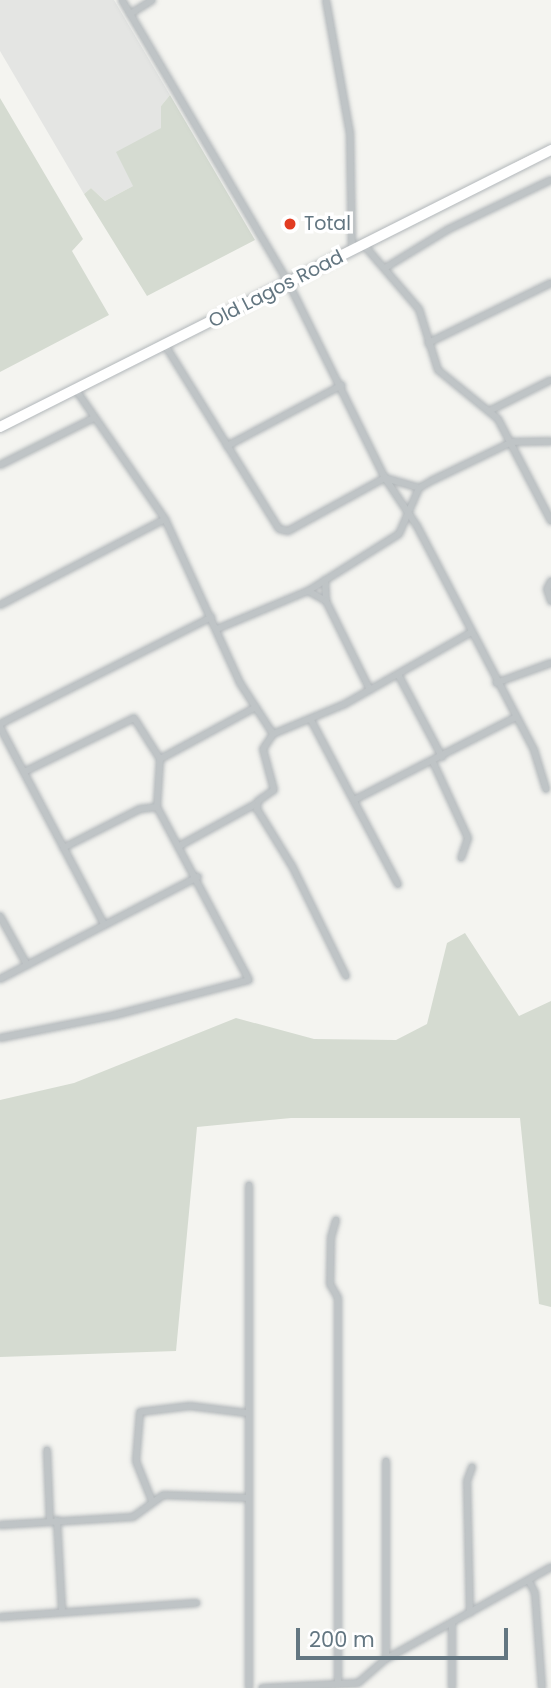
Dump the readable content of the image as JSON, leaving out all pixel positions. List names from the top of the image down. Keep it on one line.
{"streets":{"main road":["Old Lagos Road"]},"places":["Total"],"scale_bar":"200 m"}
